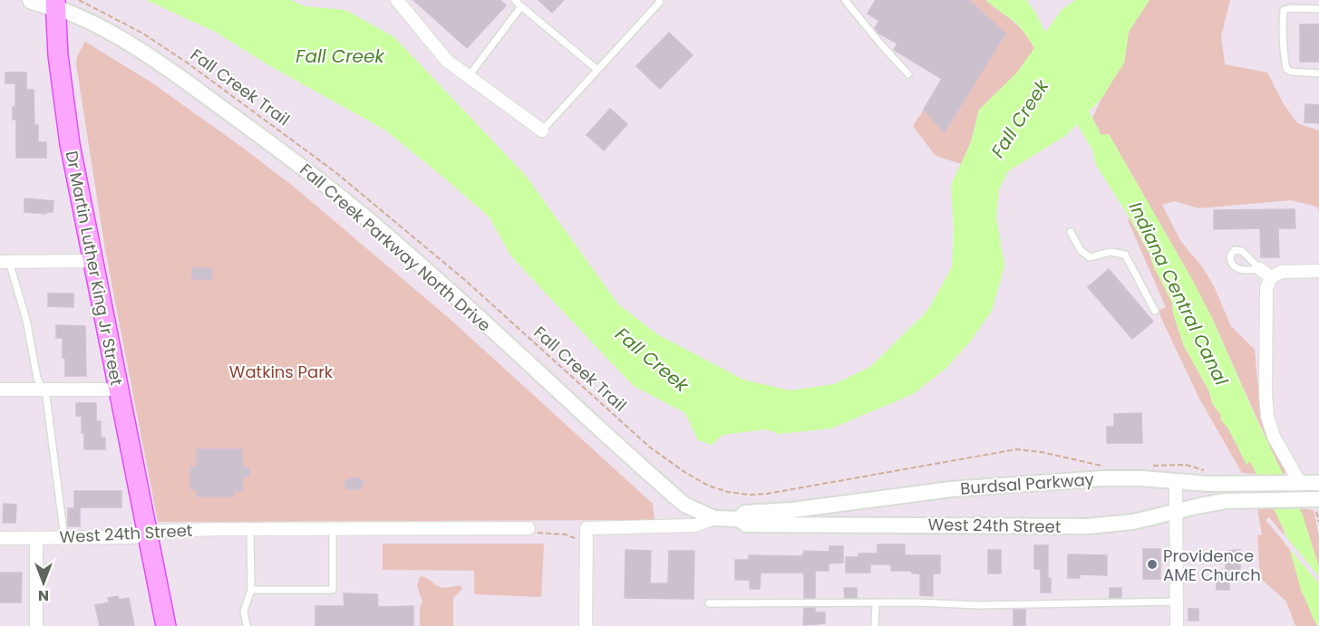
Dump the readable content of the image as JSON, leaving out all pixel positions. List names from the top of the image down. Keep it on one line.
{"streets":{"main road":["Fall Creek Parkway North Drive","Dr Martin Luther King Jr Street"],"street":["Burdsal Parkway","West 24th Street"],"path":["Fall Creek Trail"]},"crossings":[["Fall Creek Parkway North Drive","Dr Martin Luther King Jr Street"],["Fall Creek Parkway North Drive","Burdsal Parkway"],["Fall Creek Parkway North Drive","West 24th Street"],["Dr Martin Luther King Jr Street","West 24th Street"],["Burdsal Parkway","West 24th Street"]],"water":["Fall Creek","Indiana Central Canal"],"parks":["Watkins Park"],"places":["Providence AME Church"],"north":"bottom"}
